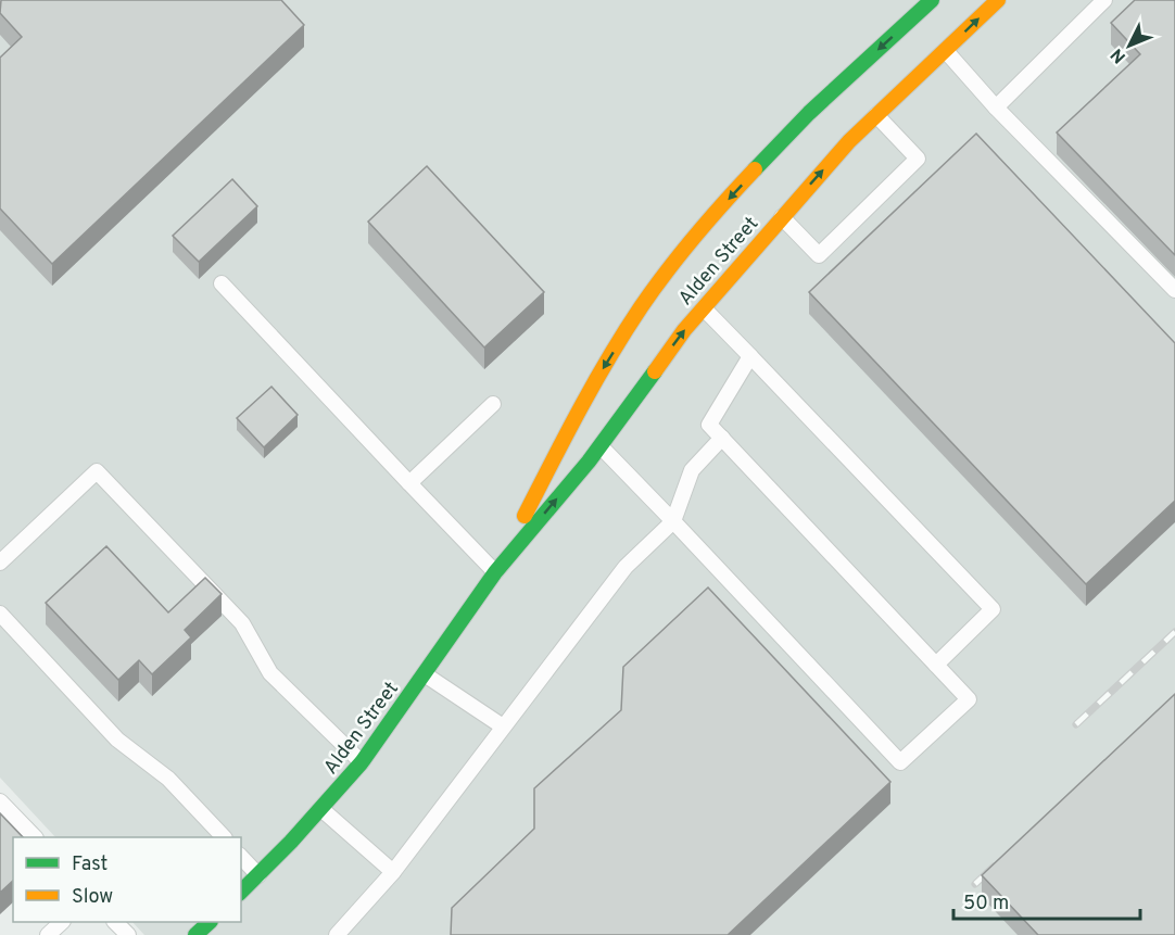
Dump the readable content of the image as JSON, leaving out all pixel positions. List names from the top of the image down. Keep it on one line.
{"streets":{"street":["Alden Street"]},"legend":["Fast","Slow"],"scale_bar":"50 m","north":"bottom left"}
